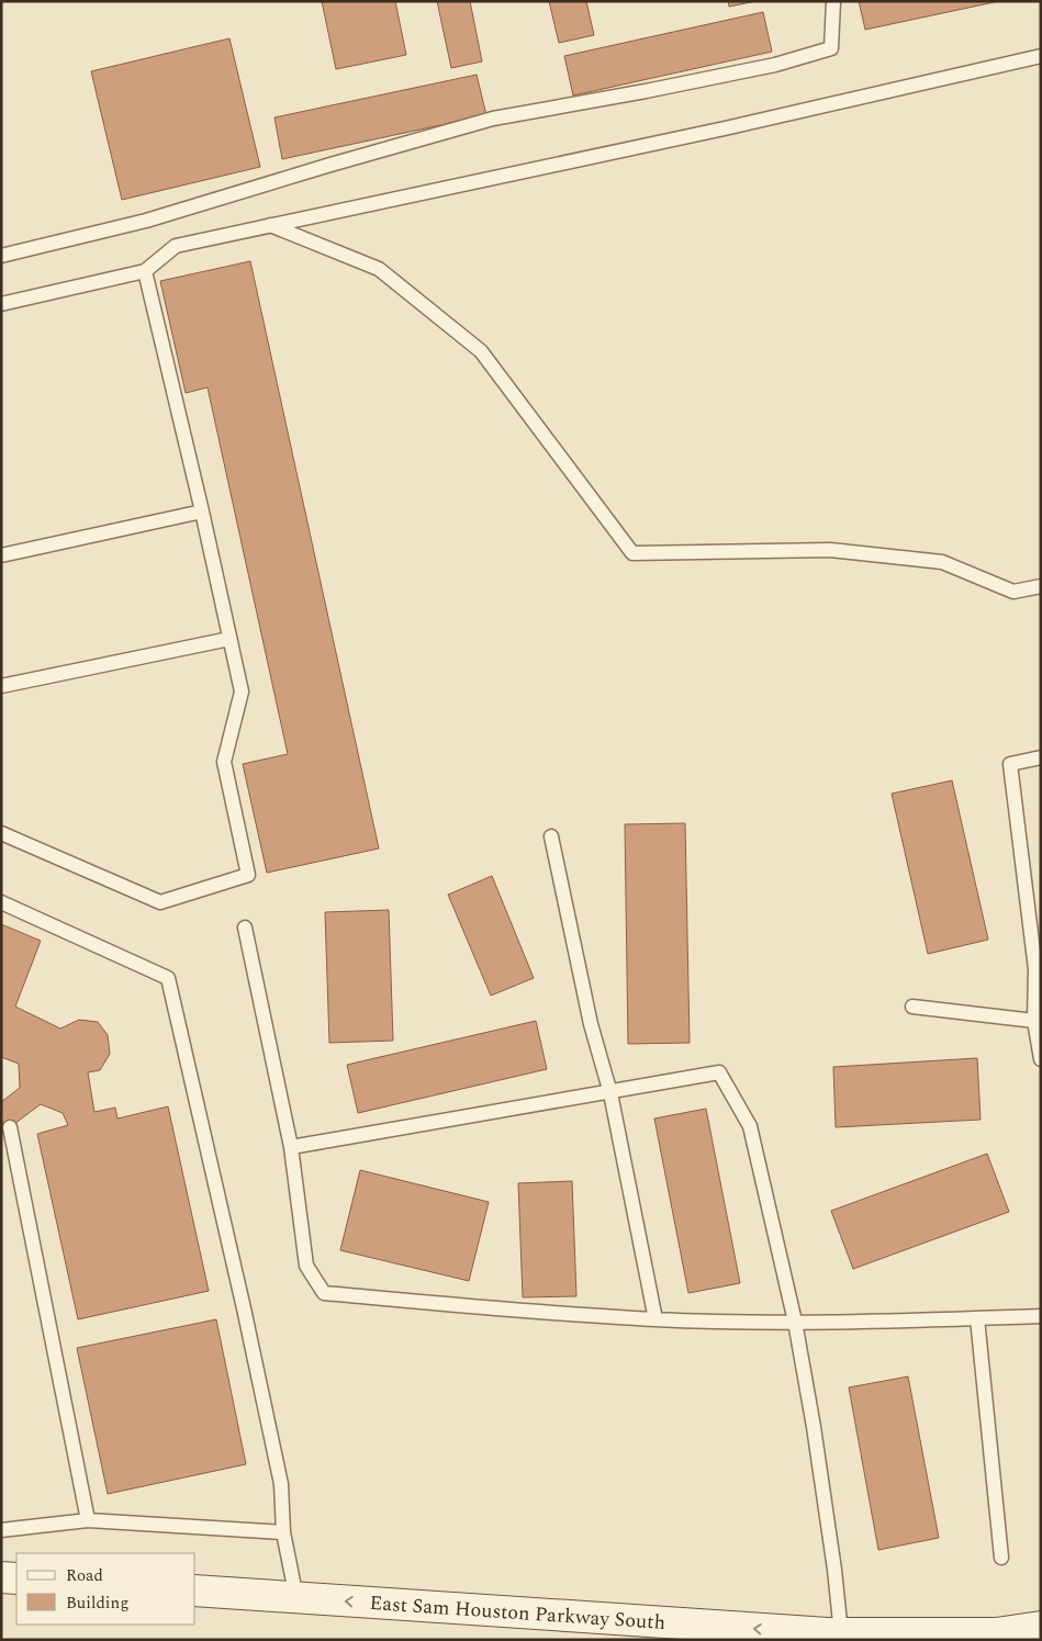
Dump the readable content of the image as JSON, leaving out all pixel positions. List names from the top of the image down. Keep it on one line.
{"streets":{"main road":["East Sam Houston Parkway South"]},"one_way":["East Sam Houston Parkway South"],"legend":["Road","Building"]}
